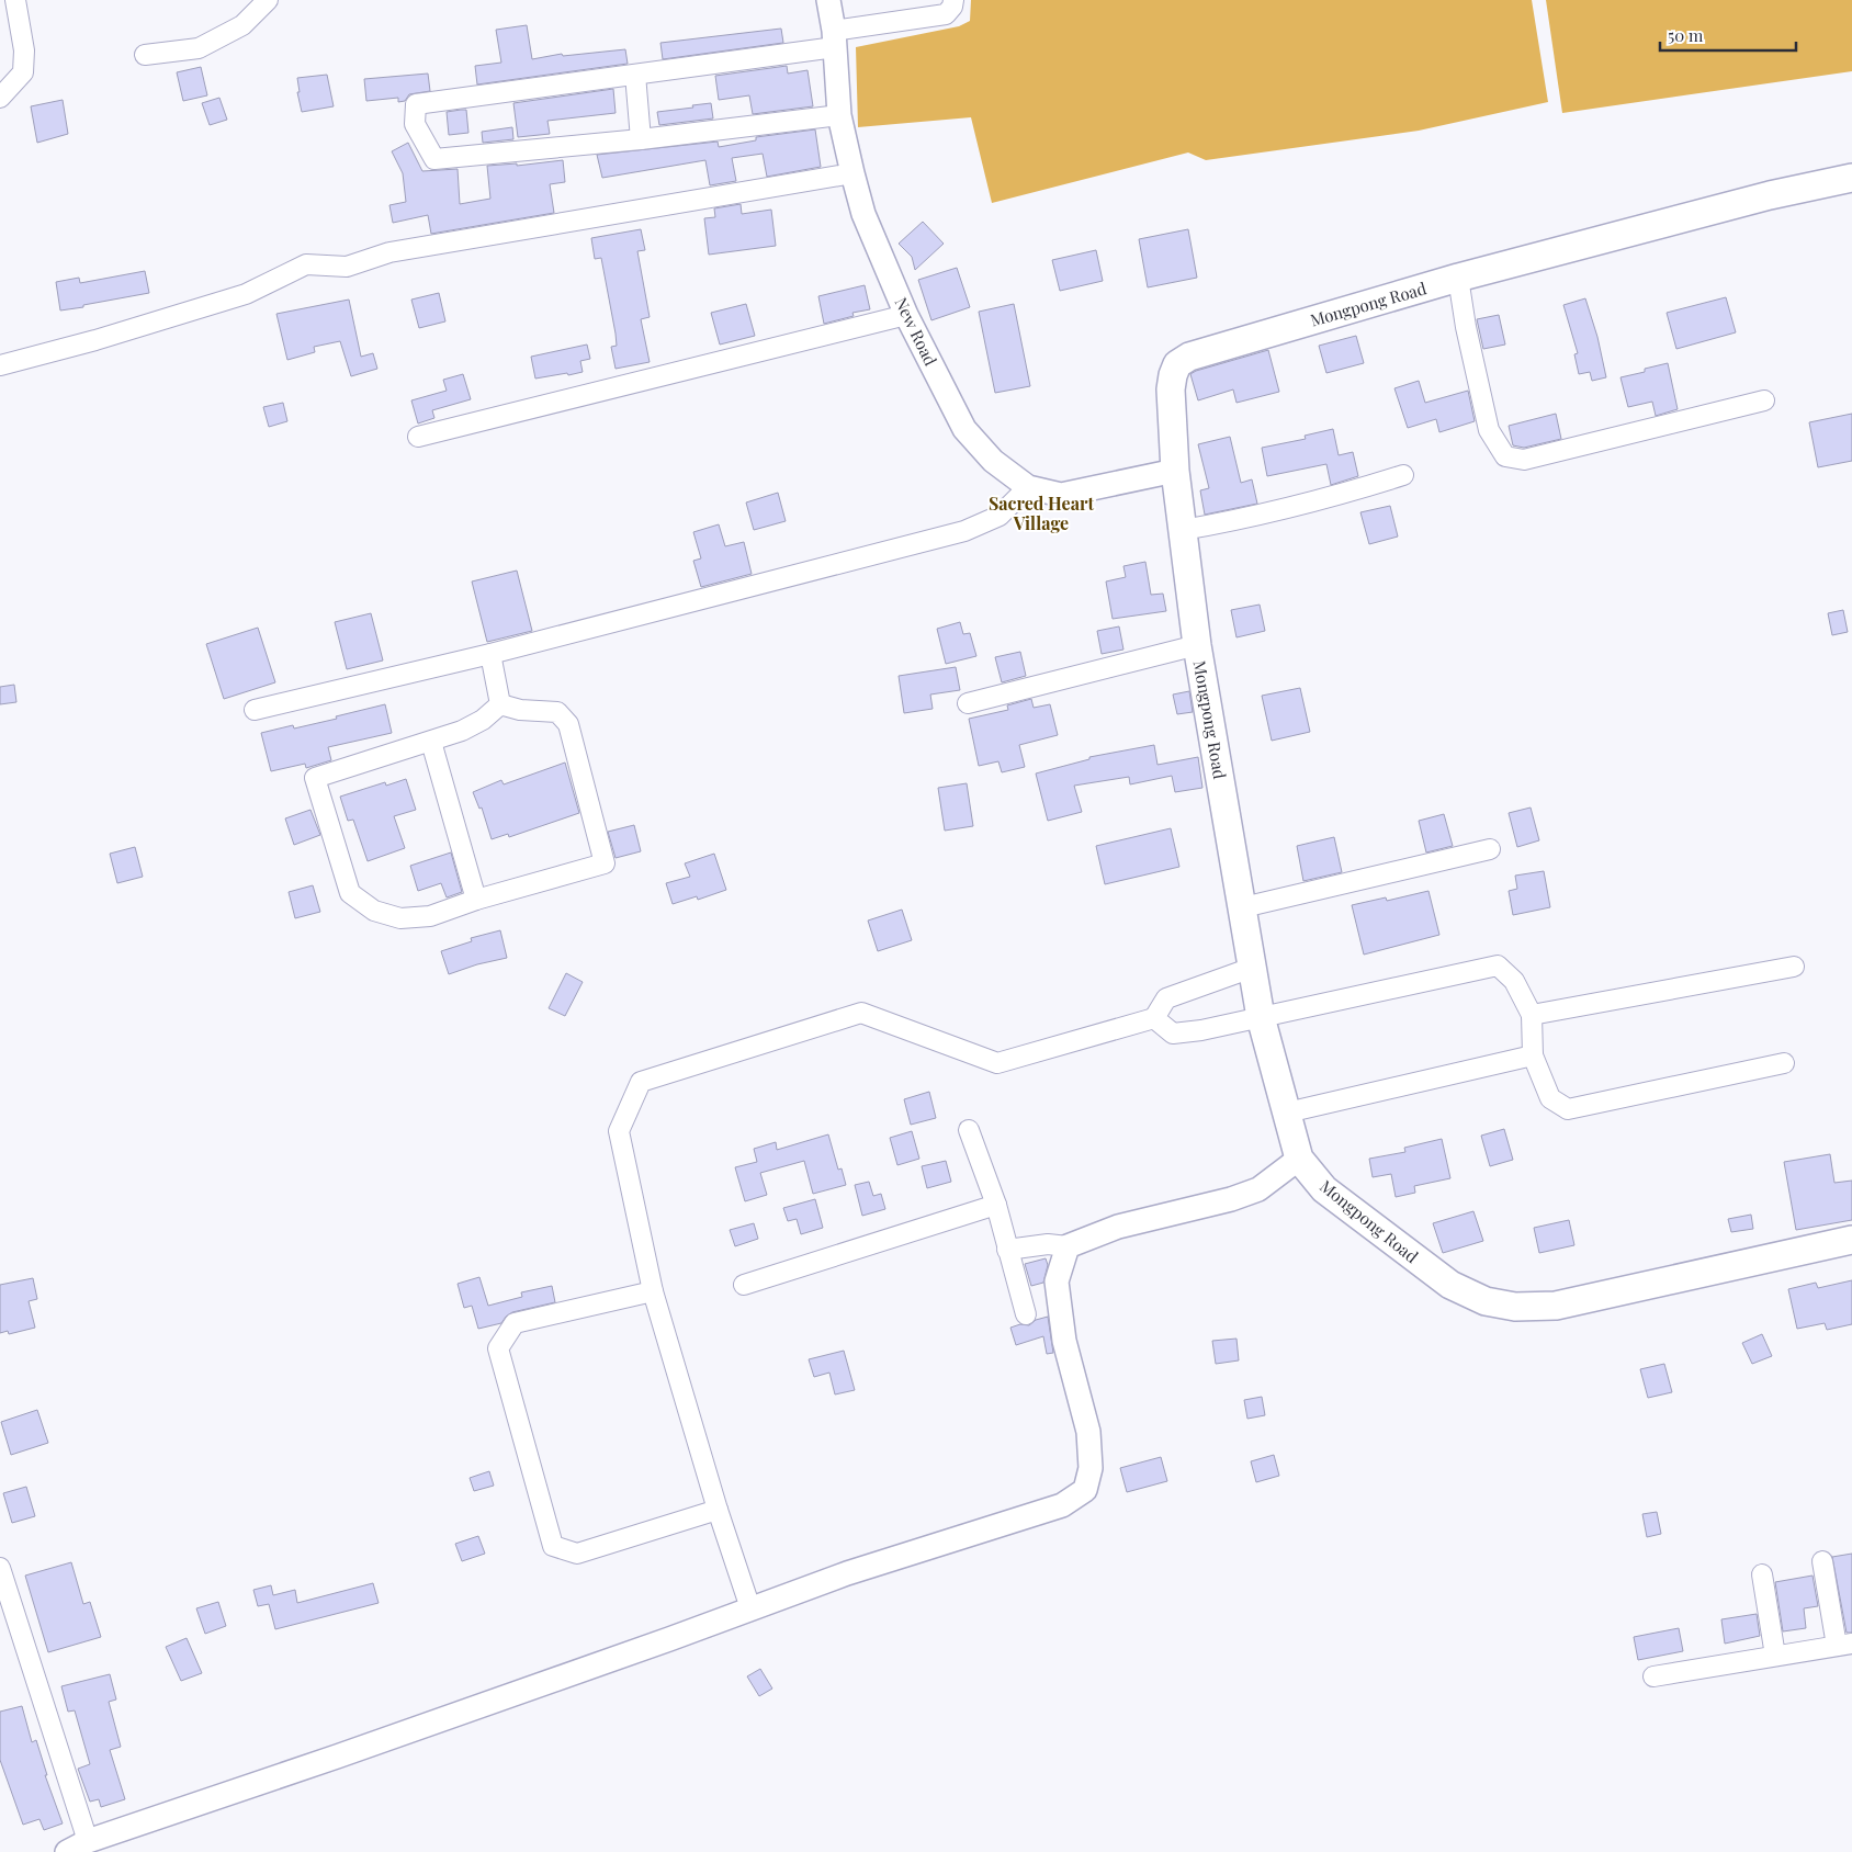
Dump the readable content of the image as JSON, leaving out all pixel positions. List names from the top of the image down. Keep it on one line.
{"streets":{"main road":["Mongpong Road"],"street":["New Road"]},"crossings":[["Mongpong Road","New Road"]],"districts":["Sacred Heart Village"],"scale_bar":"50 m"}
